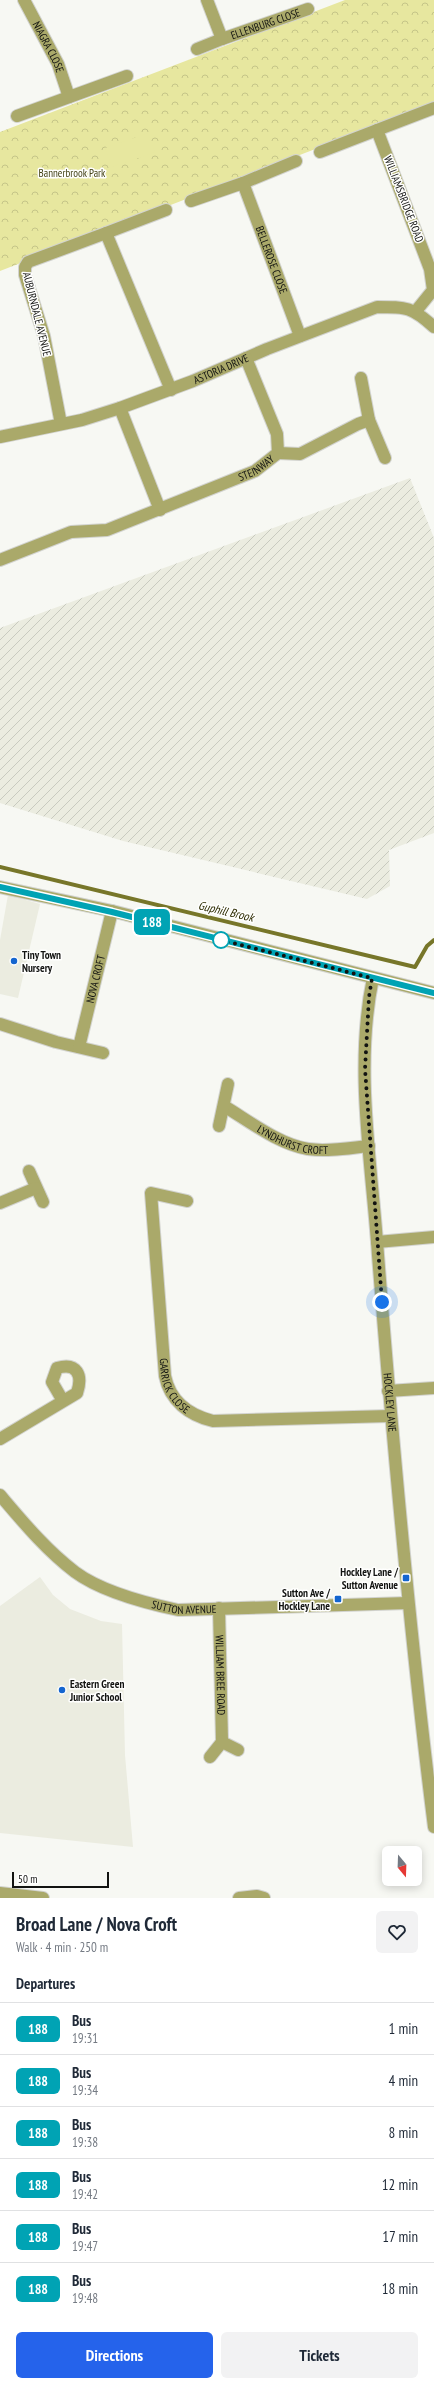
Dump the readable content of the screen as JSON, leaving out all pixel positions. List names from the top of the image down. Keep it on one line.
{"streets":{"street":["ELLENBURG CLOSE","NIAGRA CLOSE","WILLIAMSBRIDGE ROAD","BELLEROSE CLOSE","AUBURNDALE AVENUE","ASTORIA DRIVE","STEINWAY","NOVA CROFT","LYNDHURST CROFT","GARRICK CLOSE","HOCKLEY LANE","SUTTON AVENUE","WILLIAM BREE ROAD"]},"crossings":[["WILLIAMSBRIDGE ROAD","ASTORIA DRIVE"],["BELLEROSE CLOSE","ASTORIA DRIVE"],["AUBURNDALE AVENUE","ASTORIA DRIVE"],["ASTORIA DRIVE","STEINWAY"],["LYNDHURST CROFT","HOCKLEY LANE"],["GARRICK CLOSE","HOCKLEY LANE"],["HOCKLEY LANE","SUTTON AVENUE"],["SUTTON AVENUE","WILLIAM BREE ROAD"]],"water":["Guphill Brook"],"parks":["Bannerbrook Park"],"places":{"other":["Tiny Town Nursery","Eastern Green Junior School"],"transit":["Hockley Lane / Sutton Avenue","Sutton Ave / Hockley Lane"]},"lines":["bus line 188"],"scale_bar":"50 m","north":"bottom","page":{"on_map":"188","scale":"50 m","heading":[["Broad Lane / Nova Croft","Walk · 4 min · 250 m"],"Departures"],"list":[{"mark":"188","name":"Bus","note":"19:31","value":"1 min"},{"mark":"188","name":"Bus","note":"19:34","value":"4 min"},{"mark":"188","name":"Bus","note":"19:38","value":"8 min"},{"mark":"188","name":"Bus","note":"19:42","value":"12 min"},{"mark":"188","name":"Bus","note":"19:47","value":"17 min"},{"mark":"188","name":"Bus","note":"19:48","value":"18 min"}],"buttons":["Directions","Tickets"]}}
